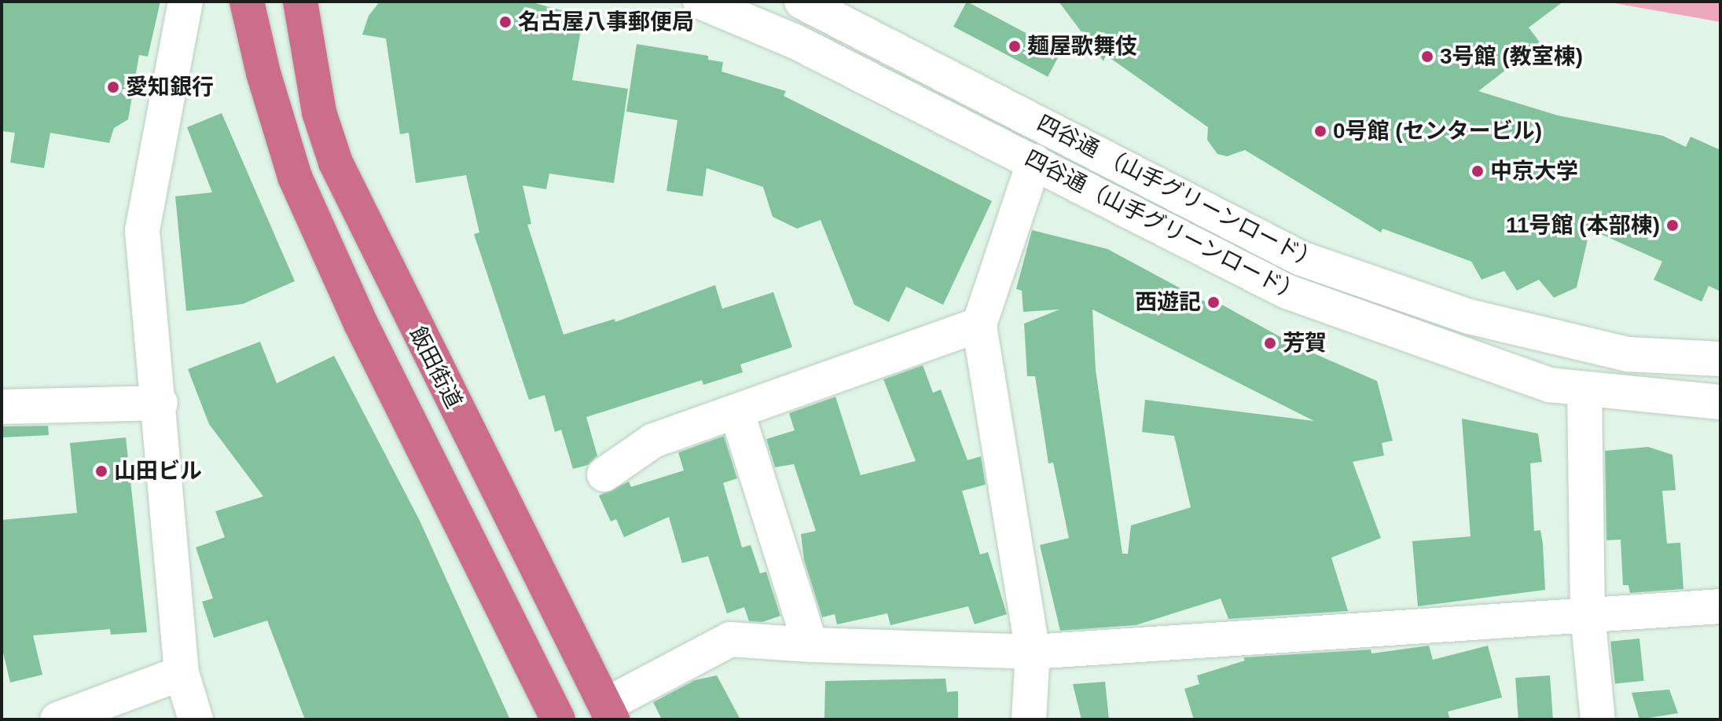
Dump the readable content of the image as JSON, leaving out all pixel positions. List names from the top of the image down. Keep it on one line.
{"streets":{"highway":["飯田街道"],"street":["四谷通 （山手グリーンロード）","四谷通（山手グリーンロード）"]},"places":["名古屋八事郵便局","麺屋歌舞伎","3号館 (教室棟)","愛知銀行","0号館 (センタービル)","中京大学","11号館 (本部棟)","西遊記","芳賀","山田ビル"]}
